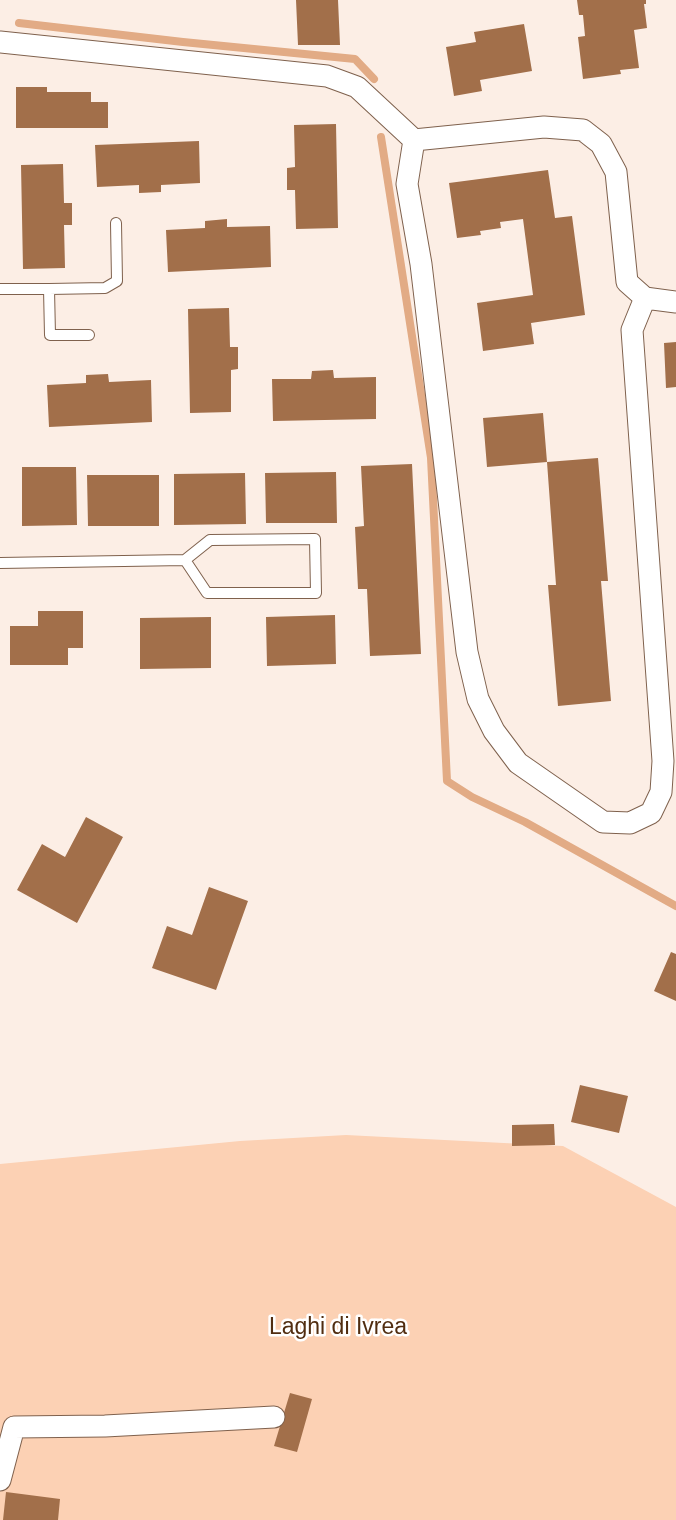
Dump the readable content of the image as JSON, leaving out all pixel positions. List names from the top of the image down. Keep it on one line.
{"parks":["Laghi di Ivrea"]}
